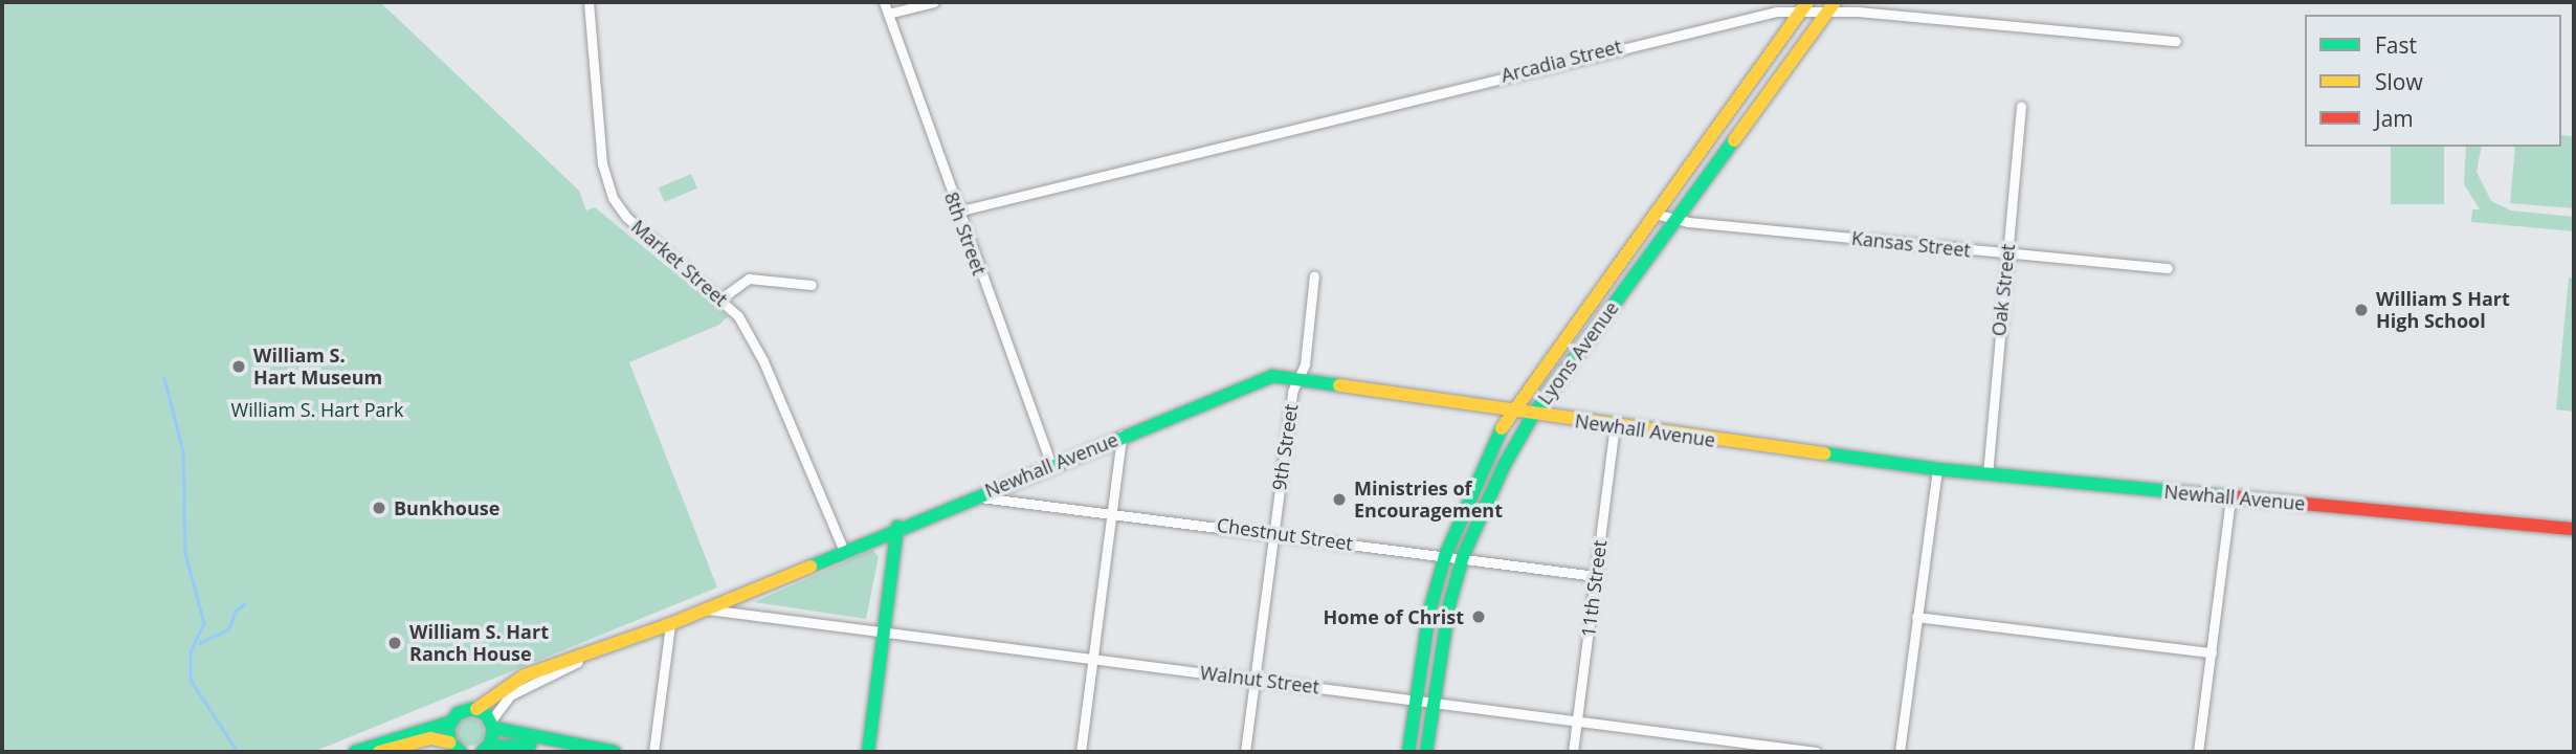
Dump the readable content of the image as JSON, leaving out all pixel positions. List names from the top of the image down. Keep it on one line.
{"streets":{"street":["Arcadia Street","8th Street","Kansas Street","Market Street","Oak Street","Lyons Avenue","Newhall Avenue","9th Street","Chestnut Street","11th Street","Walnut Street"]},"crossings":[["Arcadia Street","8th Street"],["Arcadia Street","Lyons Avenue"],["8th Street","Newhall Avenue"],["Kansas Street","Oak Street"],["Kansas Street","Lyons Avenue"],["Market Street","Newhall Avenue"],["Oak Street","Newhall Avenue"],["Lyons Avenue","Newhall Avenue"],["Lyons Avenue","Chestnut Street"],["Lyons Avenue","Walnut Street"],["Newhall Avenue","9th Street"],["Newhall Avenue","Chestnut Street"],["Newhall Avenue","11th Street"],["Newhall Avenue","Walnut Street"],["9th Street","Chestnut Street"],["9th Street","Walnut Street"],["Chestnut Street","11th Street"],["11th Street","Walnut Street"]],"parks":["William S. Hart Park"],"places":["William S Hart High School","William S. Hart Museum","Ministries of Encouragement","Bunkhouse","Home of Christ","William S. Hart Ranch House"],"legend":["Fast","Slow","Jam"]}
